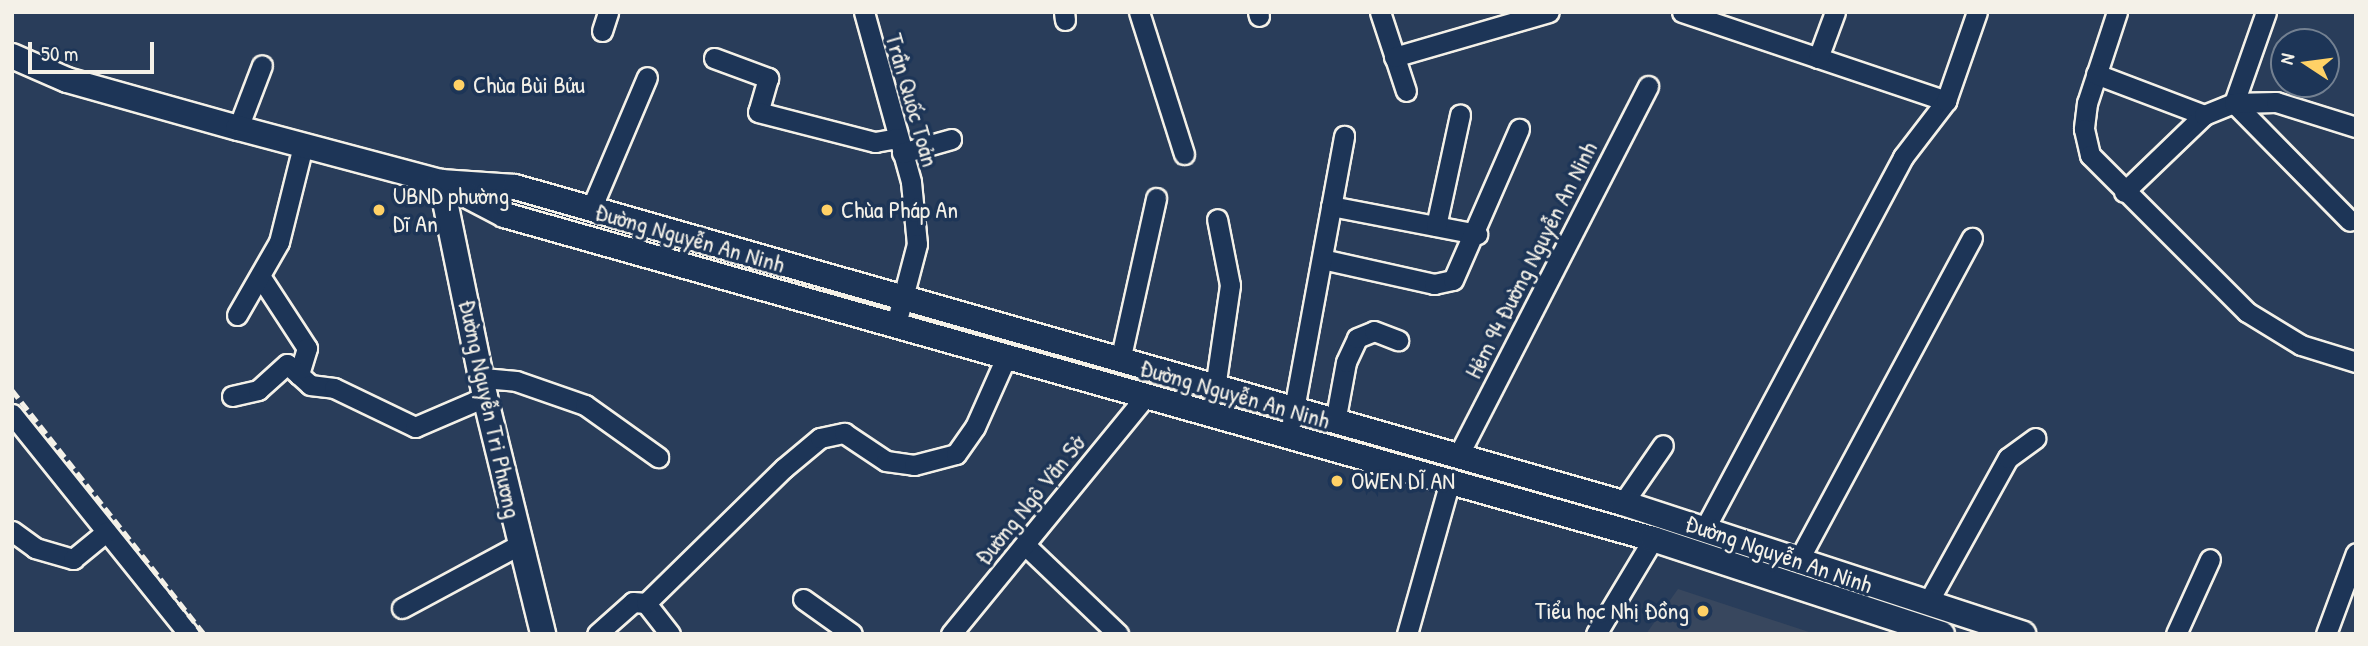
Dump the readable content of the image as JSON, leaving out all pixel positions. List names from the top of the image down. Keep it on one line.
{"streets":{"main road":["Đường Nguyễn An Ninh","Đường Nguyễn Tri Phương"],"street":["Trần Quốc Toản","Hẻm 94 Đường Nguyễn An Ninh","Đường Ngô Văn Sở"]},"crossings":[["Trần Quốc Toản","Đường Nguyễn An Ninh"],["Đường Nguyễn An Ninh","Hẻm 94 Đường Nguyễn An Ninh"],["Đường Nguyễn An Ninh","Đường Nguyễn Tri Phương"],["Đường Nguyễn An Ninh","Đường Ngô Văn Sở"]],"places":["Chùa Bùi Bửu","UBND phường Dĩ An","Chùa Pháp An","OWEN DĨ AN","Tiểu học Nhị Đồng"],"scale_bar":"50 m","north":"left"}
